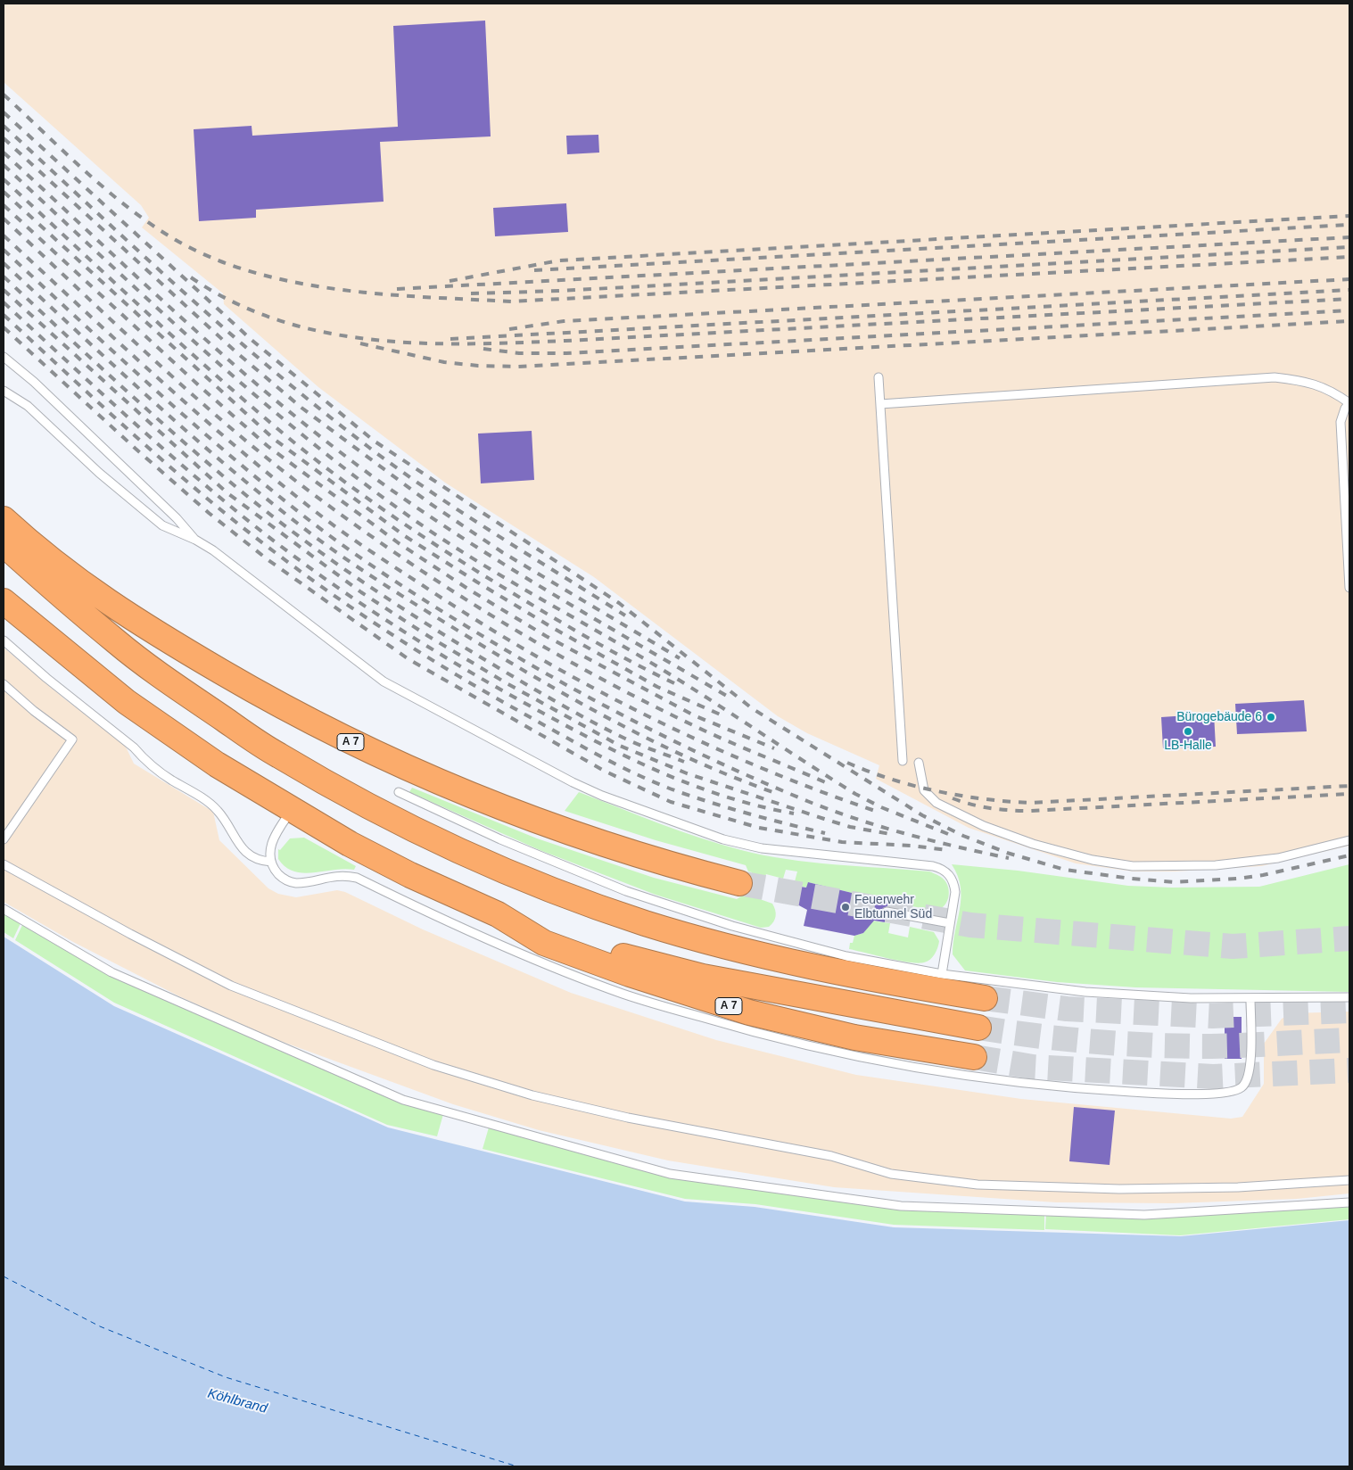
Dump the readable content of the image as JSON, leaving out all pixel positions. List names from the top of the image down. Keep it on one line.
{"streets":{"highway":["A 7"]},"water":["Köhlbrand"],"places":["Bürogebäude 6","LB-Halle","Feuerwehr Elbtunnel Süd"]}
